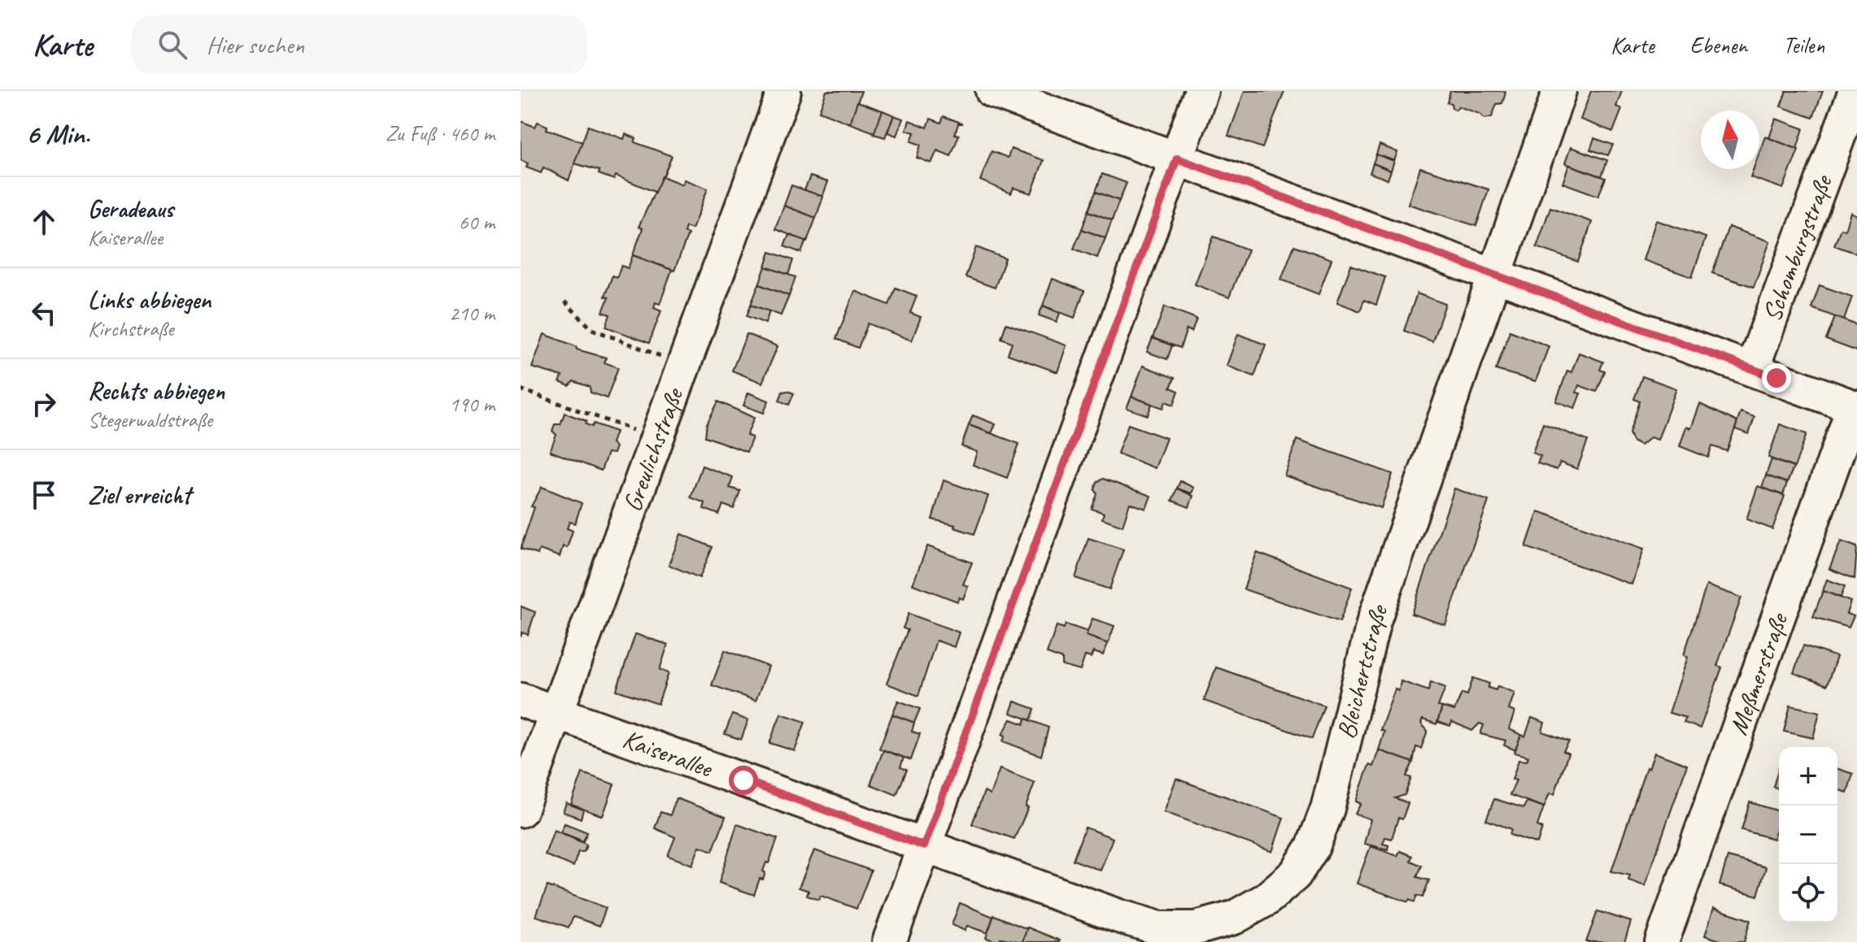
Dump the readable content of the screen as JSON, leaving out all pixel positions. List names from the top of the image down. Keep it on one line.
{"streets":{"street":["Schomburgstraße","Greulichstraße","Bleichertstraße","Meßmerstraße","Kaiserallee"]},"crossings":[["Greulichstraße","Kaiserallee"],["Bleichertstraße","Kaiserallee"]],"north":"top","page":{"header":"Karte","search":"Hier suchen","nav":["Karte","Ebenen","Teilen"],"heading":["6 Min.","Zu Fuß · 460 m"],"list":[["Geradeaus","Kaiserallee","60 m"],["Links abbiegen","Kirchstraße","210 m"],["Rechts abbiegen","Stegerwaldstraße","190 m"],"Ziel erreicht"],"map_buttons":["+","−"]}}
